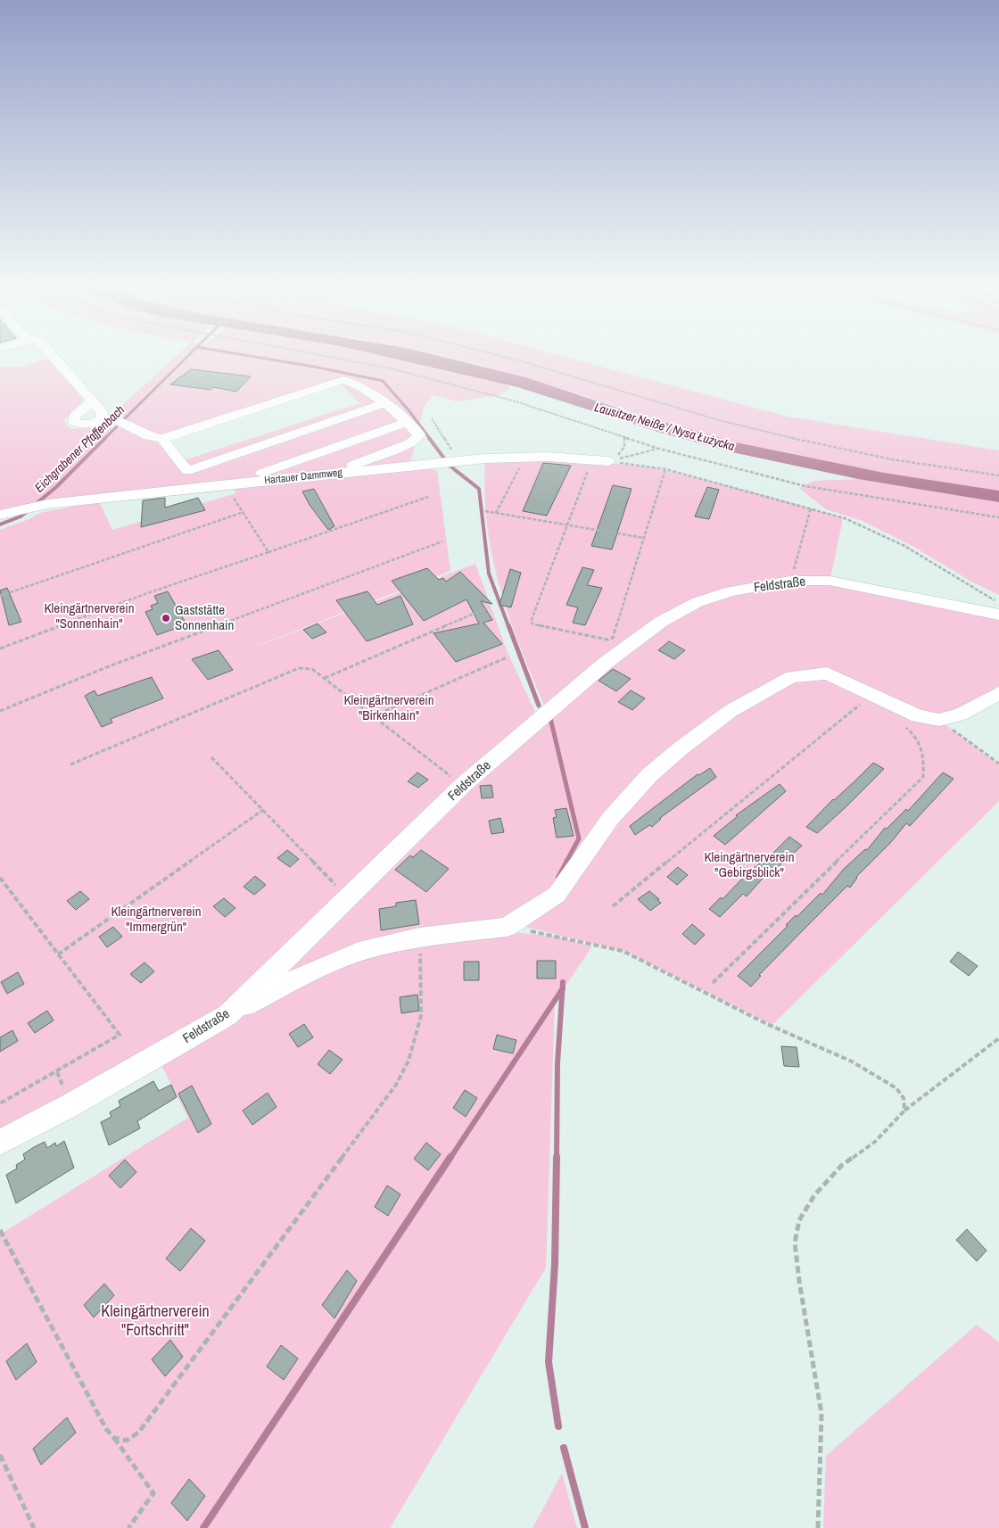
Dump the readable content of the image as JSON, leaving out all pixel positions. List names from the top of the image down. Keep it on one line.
{"streets":{"street":["Hartauer Dammweg","Feldstraße"]},"water":["Lausitzer Neiße / Nysa Łużycka","Eichgrabener Pfaffenbach"],"parks":["Kleingärtnerverein \"Sonnenhain\"","Kleingärtnerverein \"Birkenhain\"","Kleingärtnerverein \"Gebirgsblick\"","Kleingärtnerverein \"Immergrün\"","Kleingärtnerverein \"Fortschritt\""],"places":["Gaststätte Sonnenhain"]}
